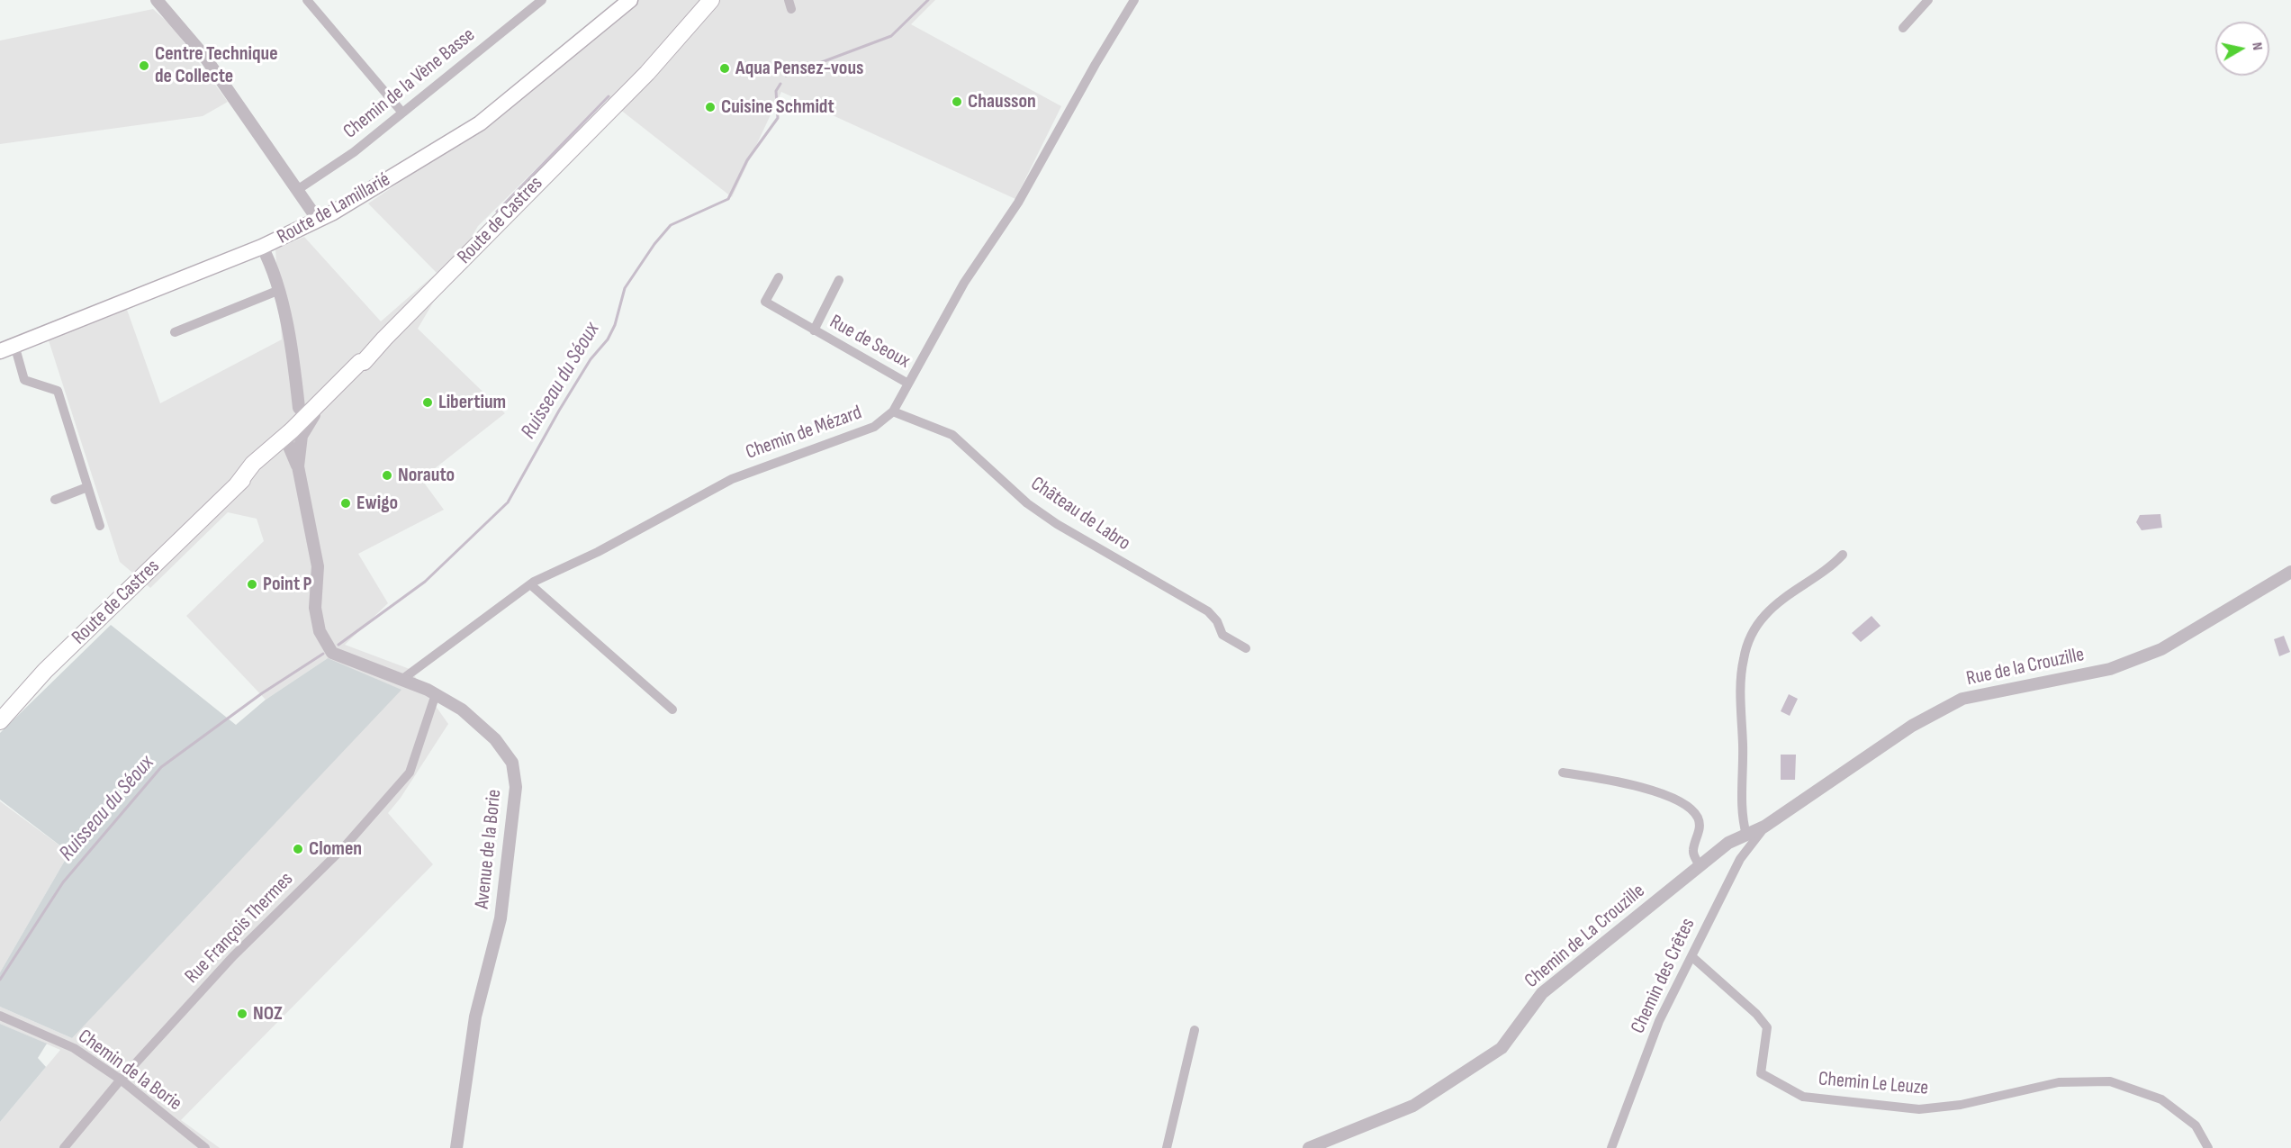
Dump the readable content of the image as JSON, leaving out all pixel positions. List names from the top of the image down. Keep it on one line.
{"streets":{"main road":["Route de Lamillarié","Route de Castres"],"street":["Chemin de la Vène Basse","Rue de Seoux","Chemin de Mézard","Château de Labro","Rue de la Crouzille","Avenue de la Borie","Rue François Thermes","Chemin de La Crouzille","Chemin des Crêtes","Chemin de la Borie","Chemin Le Leuze"]},"crossings":[["Route de Castres","Avenue de la Borie"],["Rue de Seoux","Chemin de Mézard"],["Chemin de Mézard","Château de Labro"],["Chemin de Mézard","Avenue de la Borie"],["Rue de la Crouzille","Chemin de La Crouzille"],["Rue de la Crouzille","Chemin des Crêtes"],["Avenue de la Borie","Rue François Thermes"],["Rue François Thermes","Chemin de la Borie"],["Chemin des Crêtes","Chemin Le Leuze"]],"water":["Ruisseau du Séoux"],"places":["Centre Technique de Collecte","Aqua Pensez-vous","Chausson","Cuisine Schmidt","Libertium","Norauto","Ewigo","Point P","Clomen","NOZ"],"north":"right"}
